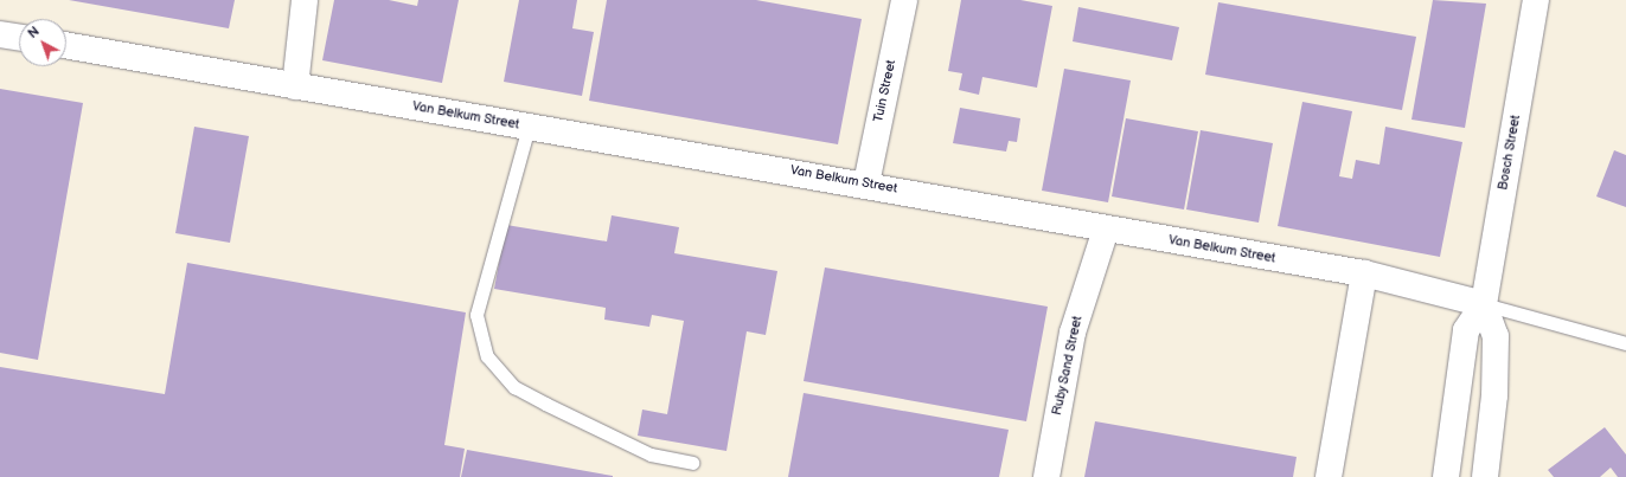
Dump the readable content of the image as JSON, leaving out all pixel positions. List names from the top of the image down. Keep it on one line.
{"streets":{"street":["Tuin Street","Van Belkum Street","Bosch Street","Ruby Sand Street"]},"crossings":[["Tuin Street","Van Belkum Street"],["Van Belkum Street","Bosch Street"],["Van Belkum Street","Ruby Sand Street"]],"north":"top left"}
